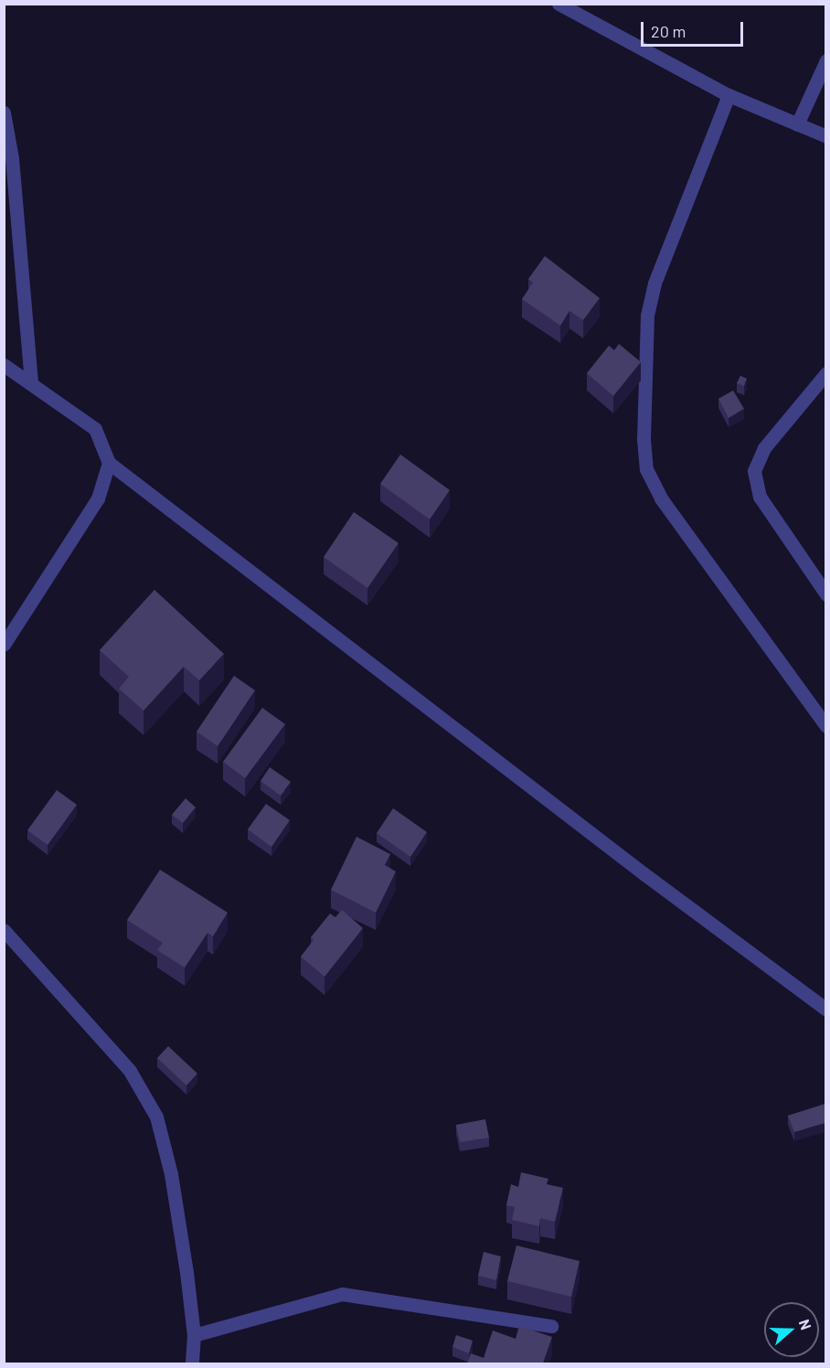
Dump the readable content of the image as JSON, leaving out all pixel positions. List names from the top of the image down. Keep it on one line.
{"scale_bar":"20 m","north":"right"}
